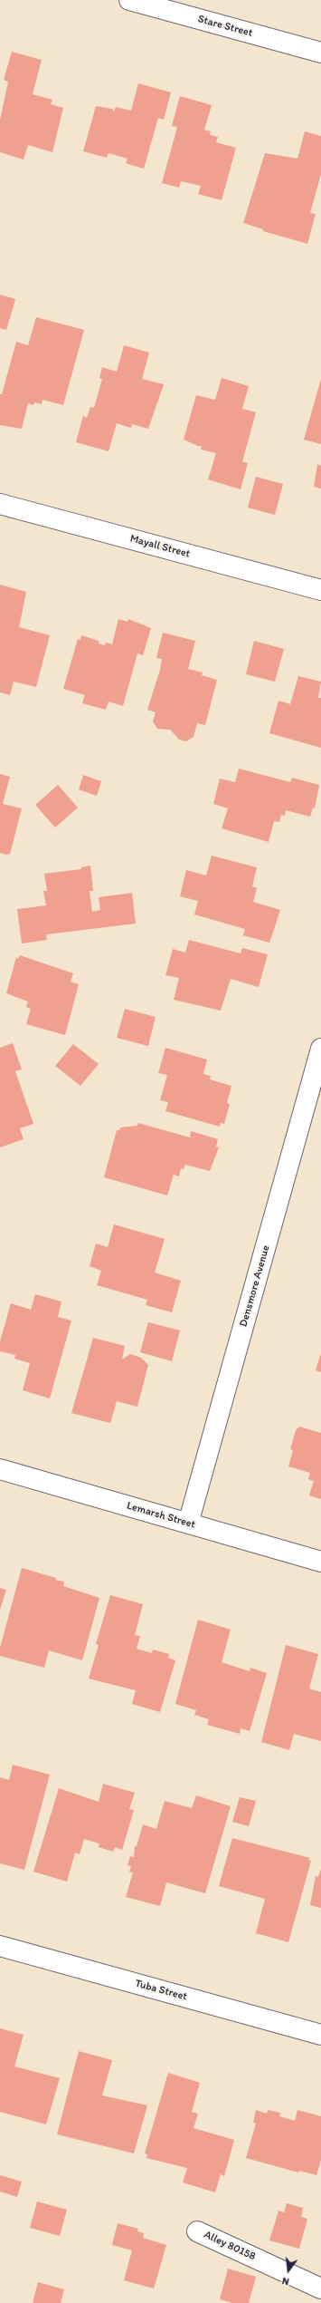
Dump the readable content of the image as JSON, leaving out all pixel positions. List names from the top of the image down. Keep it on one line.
{"streets":{"street":["Stare Street","Mayall Street","Densmore Avenue","Lemarsh Street","Tuba Street","Alley 80158"]},"crossings":[["Densmore Avenue","Lemarsh Street"]],"north":"bottom"}
